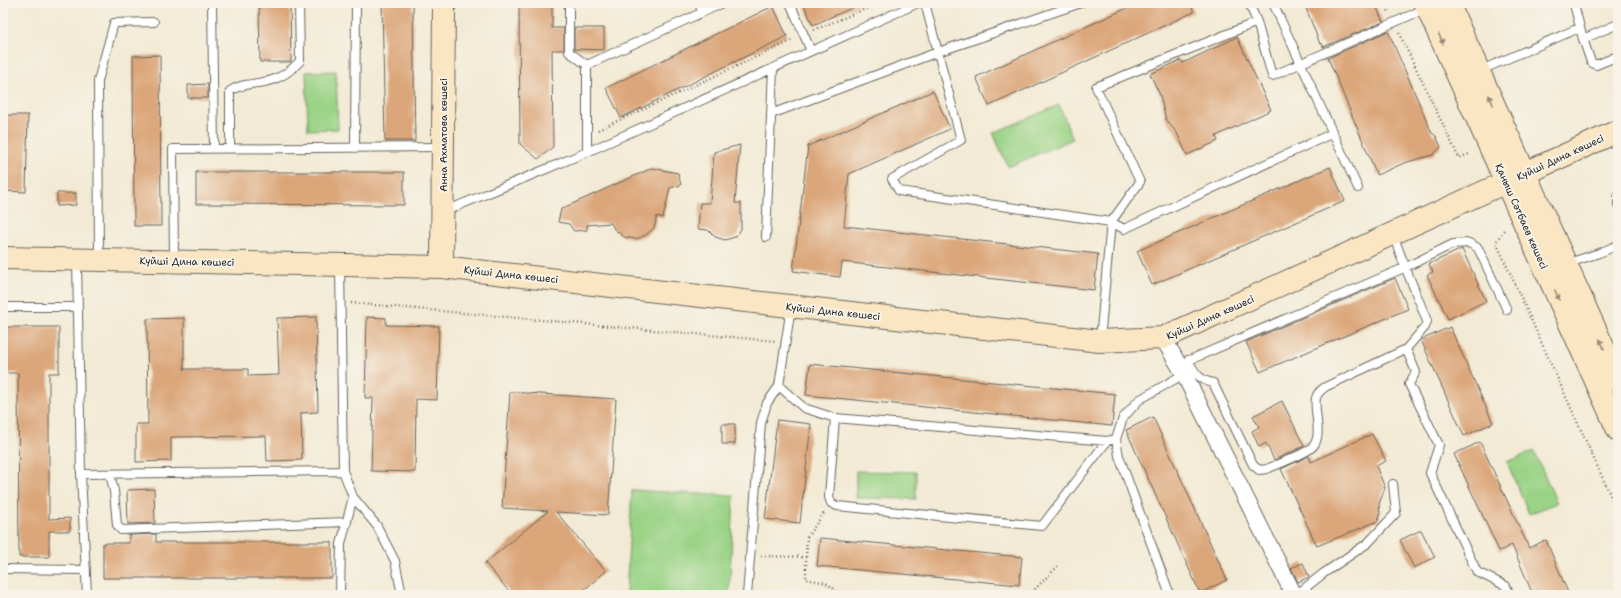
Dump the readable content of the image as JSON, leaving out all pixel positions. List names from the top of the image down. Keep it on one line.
{"streets":{"street":["Анна Ахматова көшесі","Күйші Дина көшесі","Қаныш Сәтбаев көшесі"]},"crossings":[["Анна Ахматова көшесі","Күйші Дина көшесі"],["Күйші Дина көшесі","Қаныш Сәтбаев көшесі"]]}
